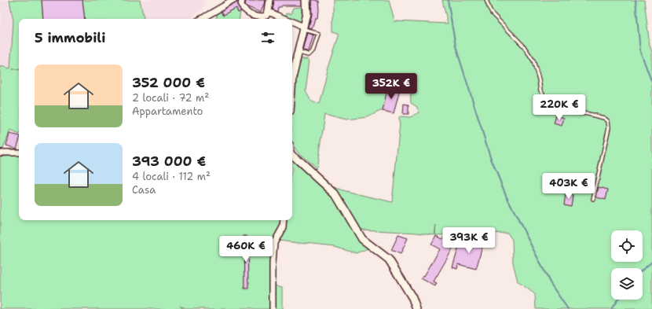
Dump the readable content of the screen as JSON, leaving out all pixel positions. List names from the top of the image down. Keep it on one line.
{"page":{"heading":"5 immobili","list":[{"name":"352 000 €","note":"2 locali · 72 m² · Appartamento"},{"name":"393 000 €","note":"4 locali · 112 m² · Casa"}],"price":["352K €","220K €","403K €","393K €","460K €"]}}
